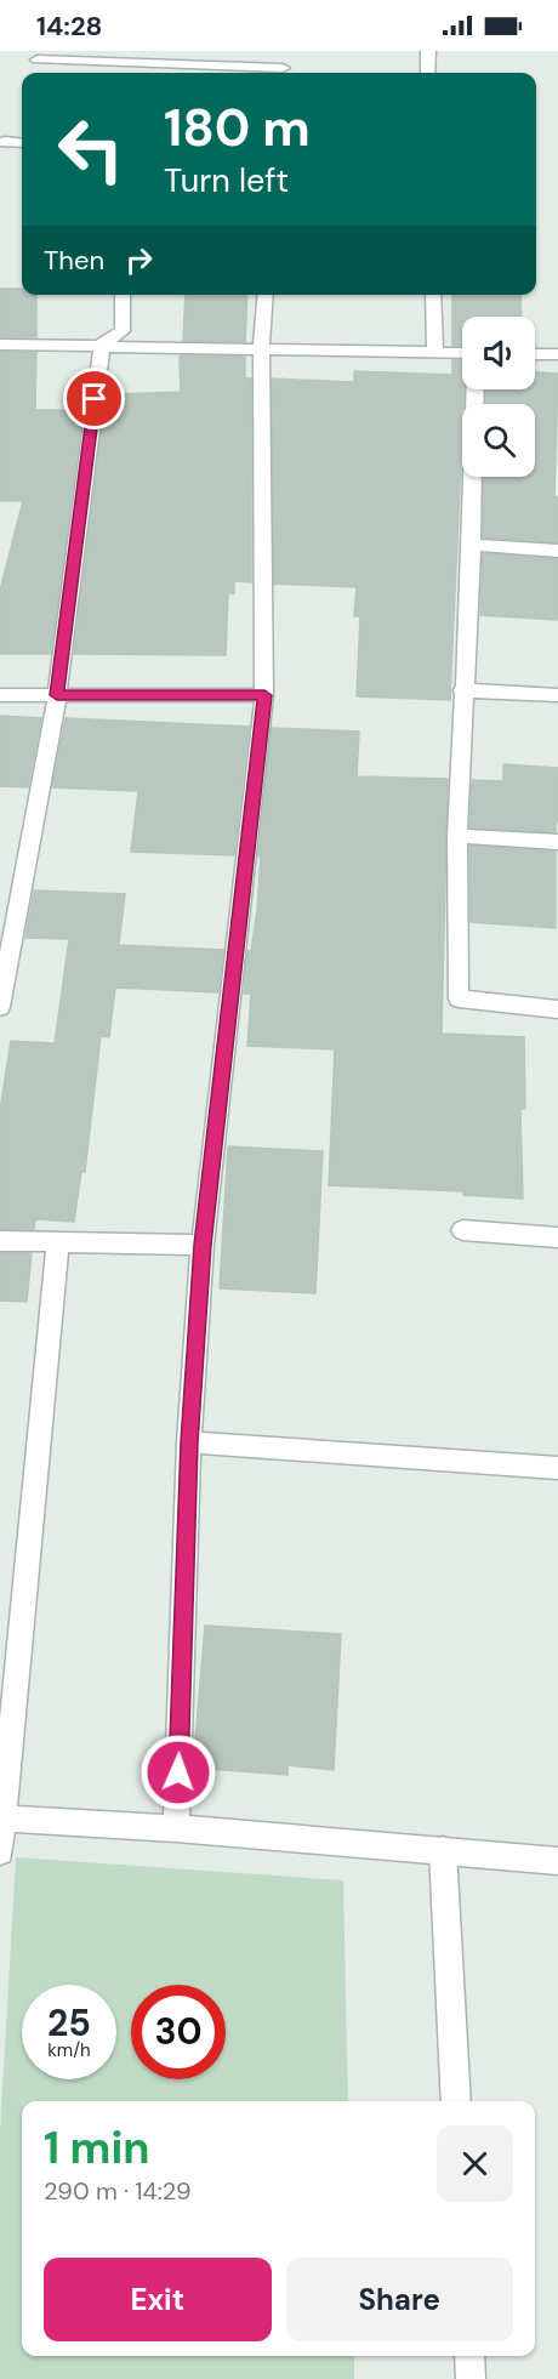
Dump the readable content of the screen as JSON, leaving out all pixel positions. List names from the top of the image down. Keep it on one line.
{"page":{"status":"14:28","turn":["180 m","Turn left"],"then":"Then","speed":"25 km/h","limit":"30","heading":["1 min","290 m · 14:29"],"buttons":["Exit","Share"]}}
